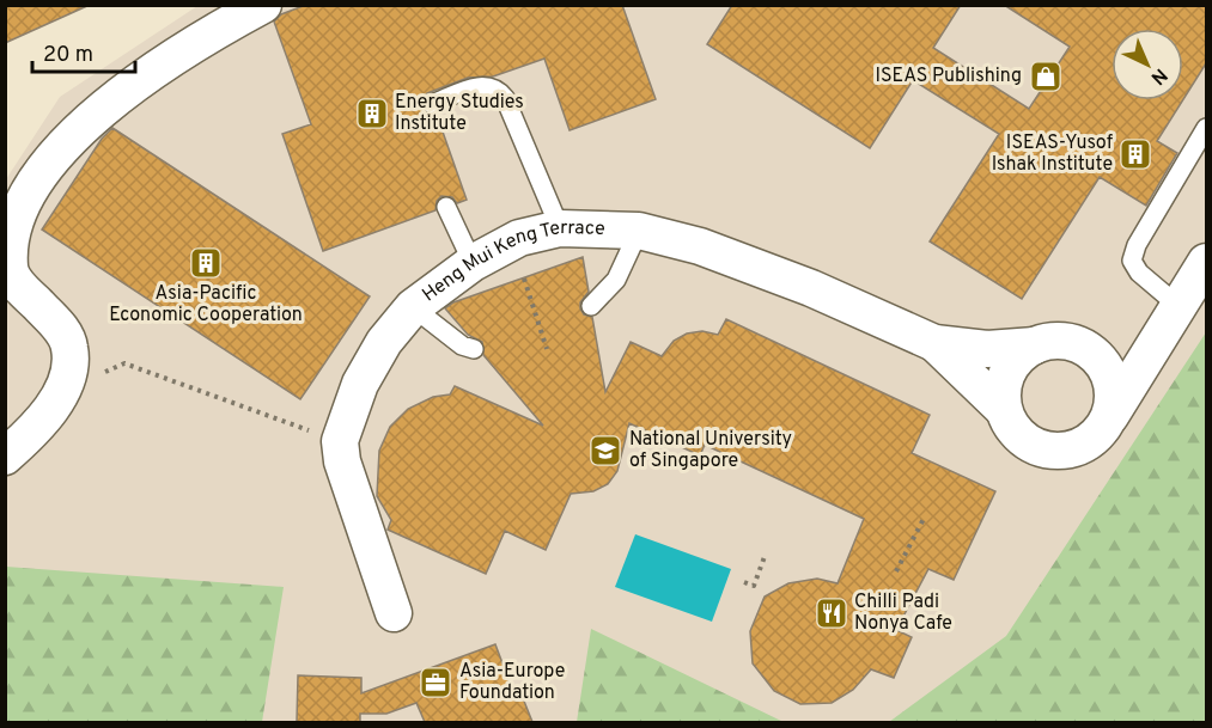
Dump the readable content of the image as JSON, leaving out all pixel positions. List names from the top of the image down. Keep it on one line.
{"streets":{"street":["Heng Mui Keng Terrace"]},"places":{"shop":["ISEAS Publishing"],"building":["Energy Studies Institute","ISEAS-Yusof Ishak Institute","Asia-Pacific Economic Cooperation"],"school or university":["National University of Singapore"],"restaurant":["Chilli Padi Nonya Cafe"],"office":["Asia-Europe Foundation"]},"scale_bar":"20 m","north":"bottom right"}
